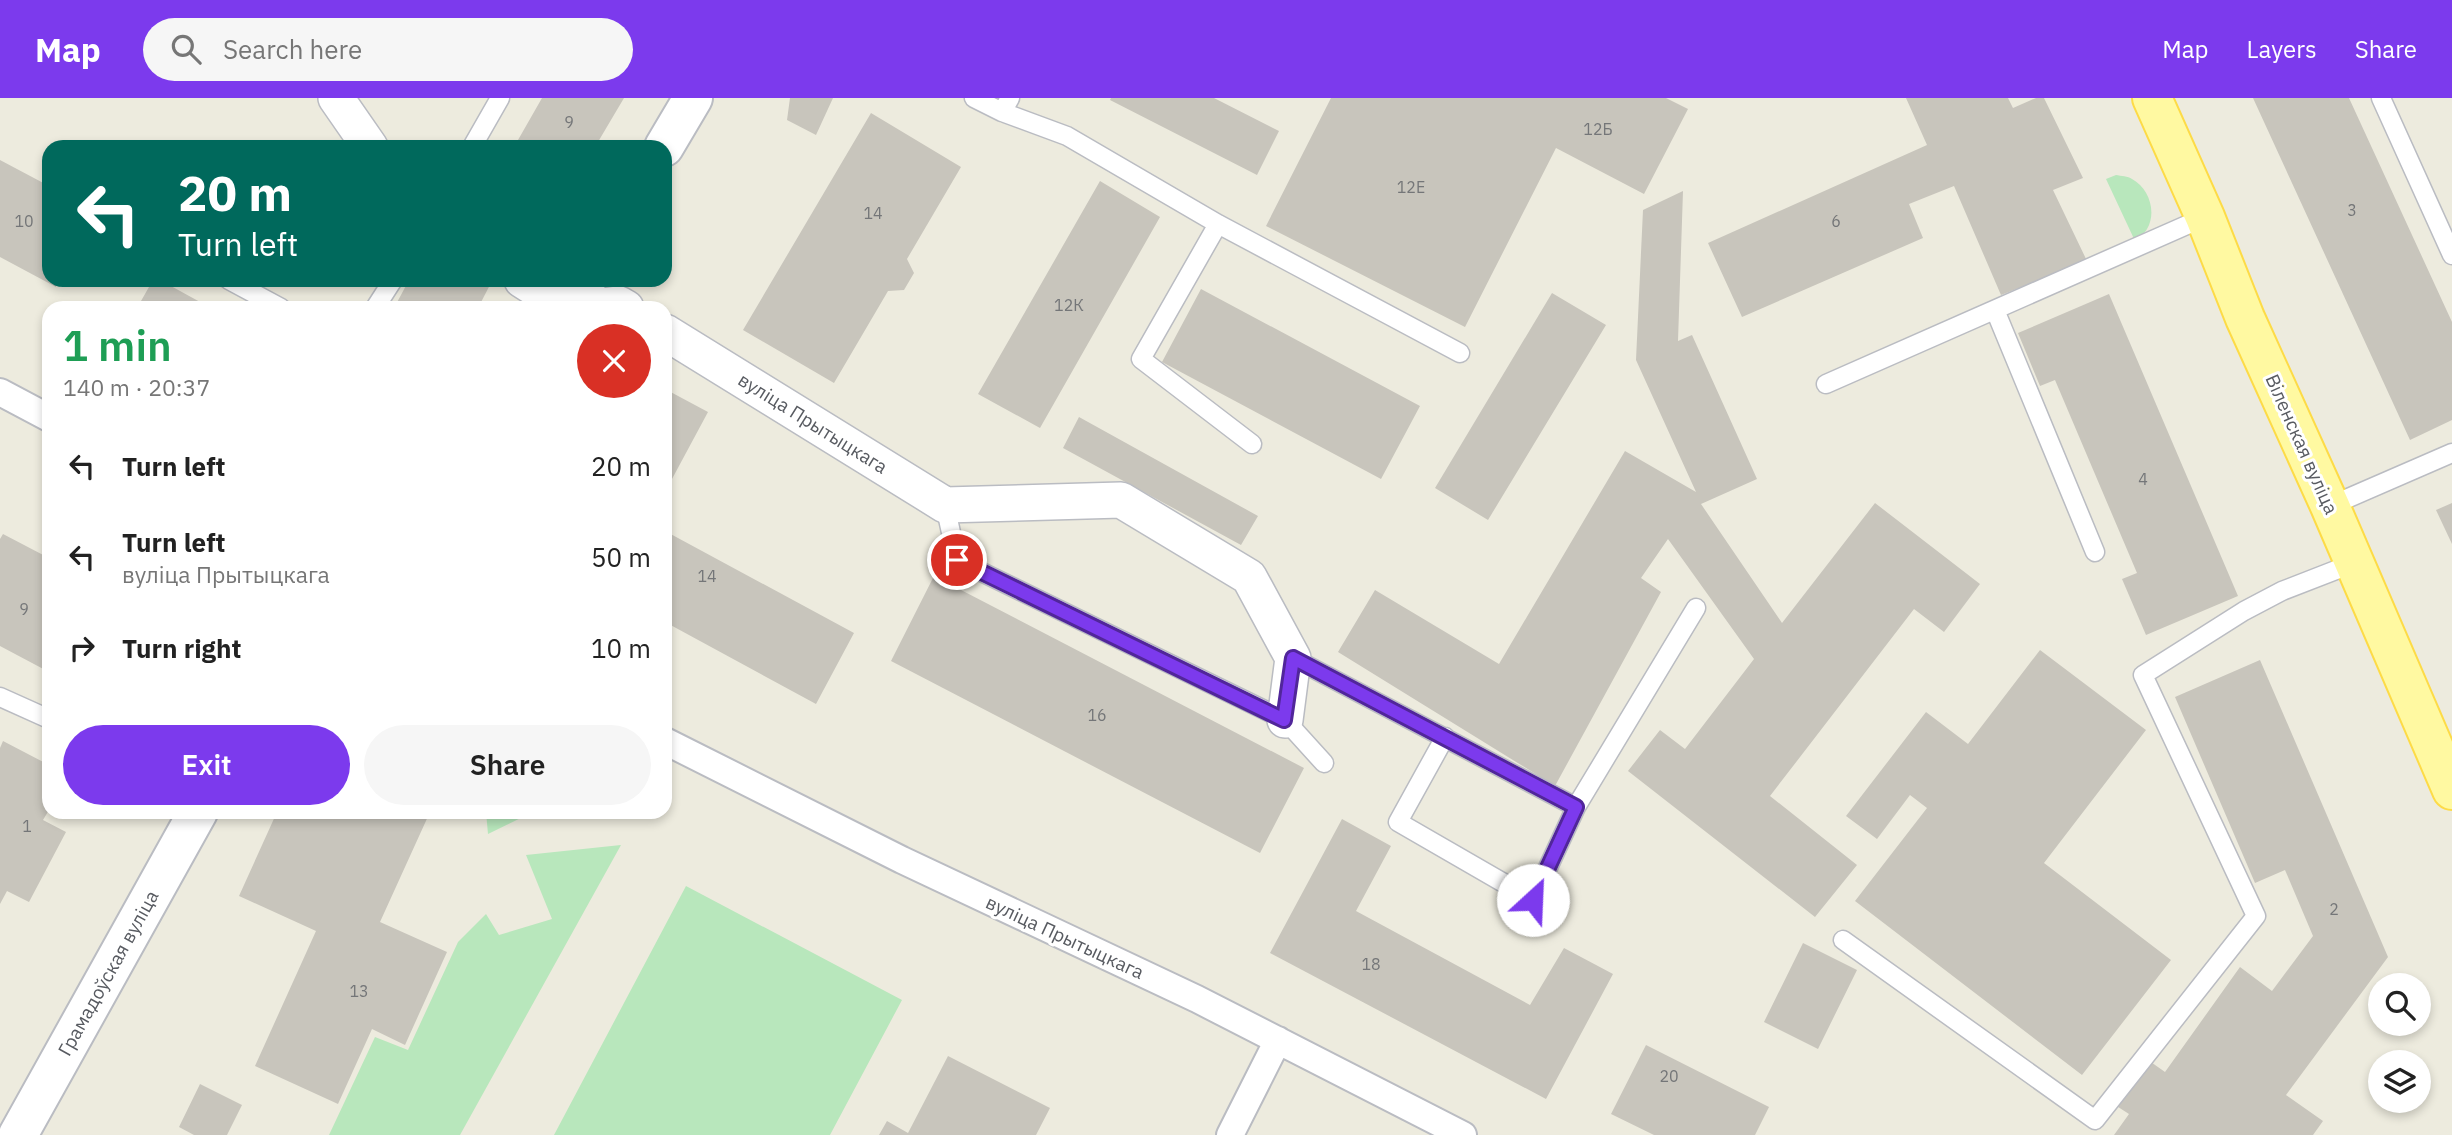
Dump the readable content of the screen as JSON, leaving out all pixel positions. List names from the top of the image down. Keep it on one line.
{"streets":{"main road":["Віленская вуліца"],"street":["вуліца Прытыцкага","Грамадоўская вуліца"]},"house_numbers":["9","12Б","12Е","3","14","10","6","12К","4","14","9","16","1","2","18","13","20"],"page":{"header":"Map","search":"Search here","nav":["Map","Layers","Share"],"turn":["20 m","Turn left"],"heading":["1 min","140 m · 20:37"],"list":[{"name":"Turn left","value":"20 m"},{"name":"Turn left","note":"вуліца Прытыцкага","value":"50 m"},{"name":"Turn right","value":"10 m"}],"buttons":["Exit","Share"]}}
